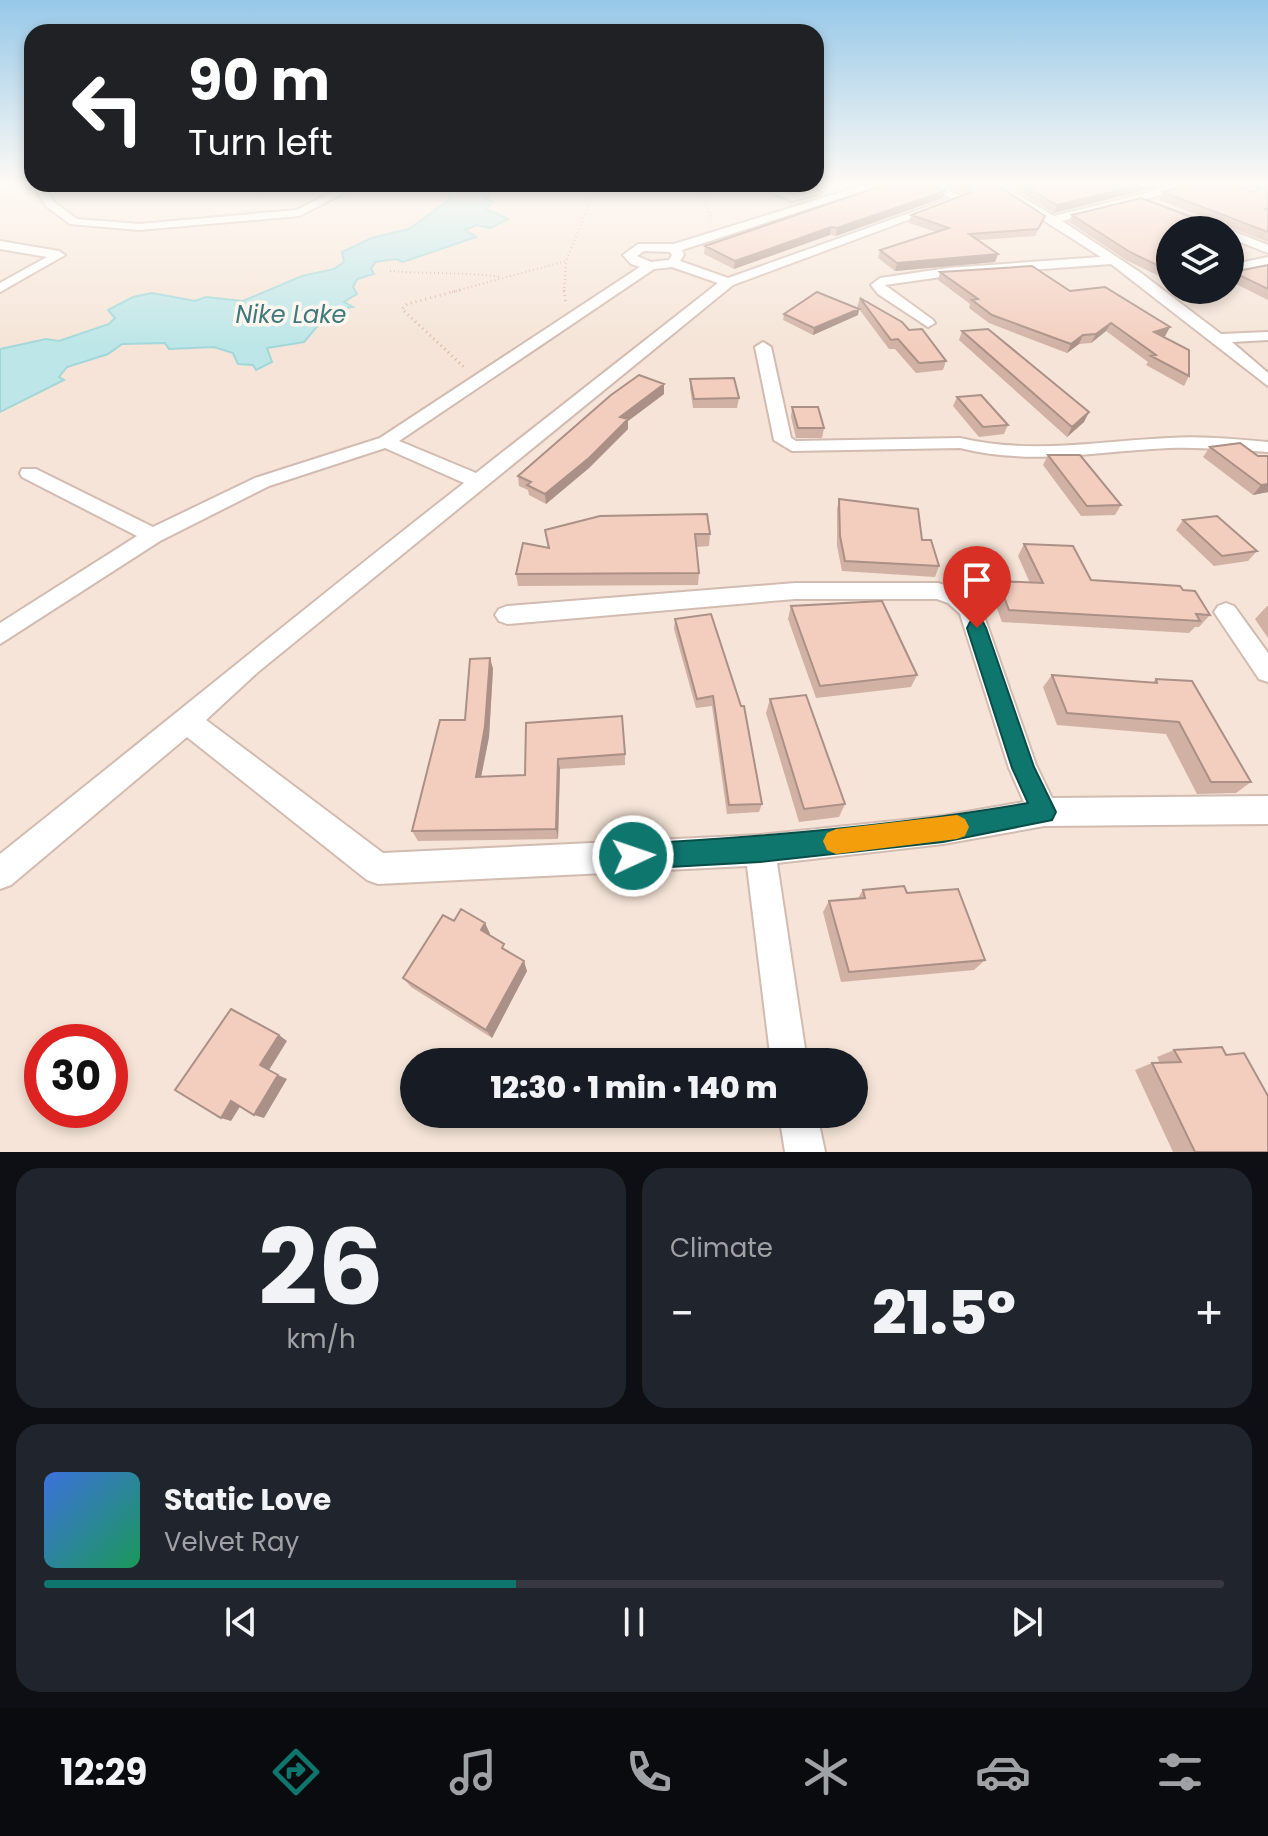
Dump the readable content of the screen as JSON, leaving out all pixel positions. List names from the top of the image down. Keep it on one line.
{"water":["Nike Lake"],"page":{"turn":["90 m","Turn left"],"limit":"30","trip":"12:30 · 1 min · 140 m","tile":[["26","km/h"],"Climate"],"heat":["−","21.5°","+"],"song":["Static Love","Velvet Ray"],"tabs":"12:29"}}
